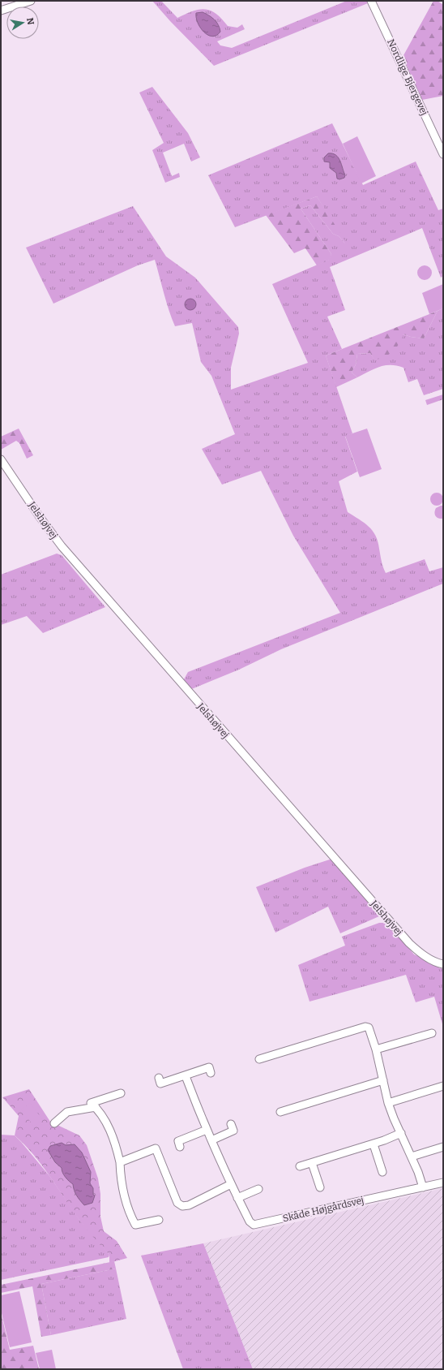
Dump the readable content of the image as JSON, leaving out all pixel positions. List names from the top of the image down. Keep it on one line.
{"streets":{"street":["Nordlige Bjergevej","Jelshøjvej","Skåde Højgårdsvej"]},"north":"right"}
